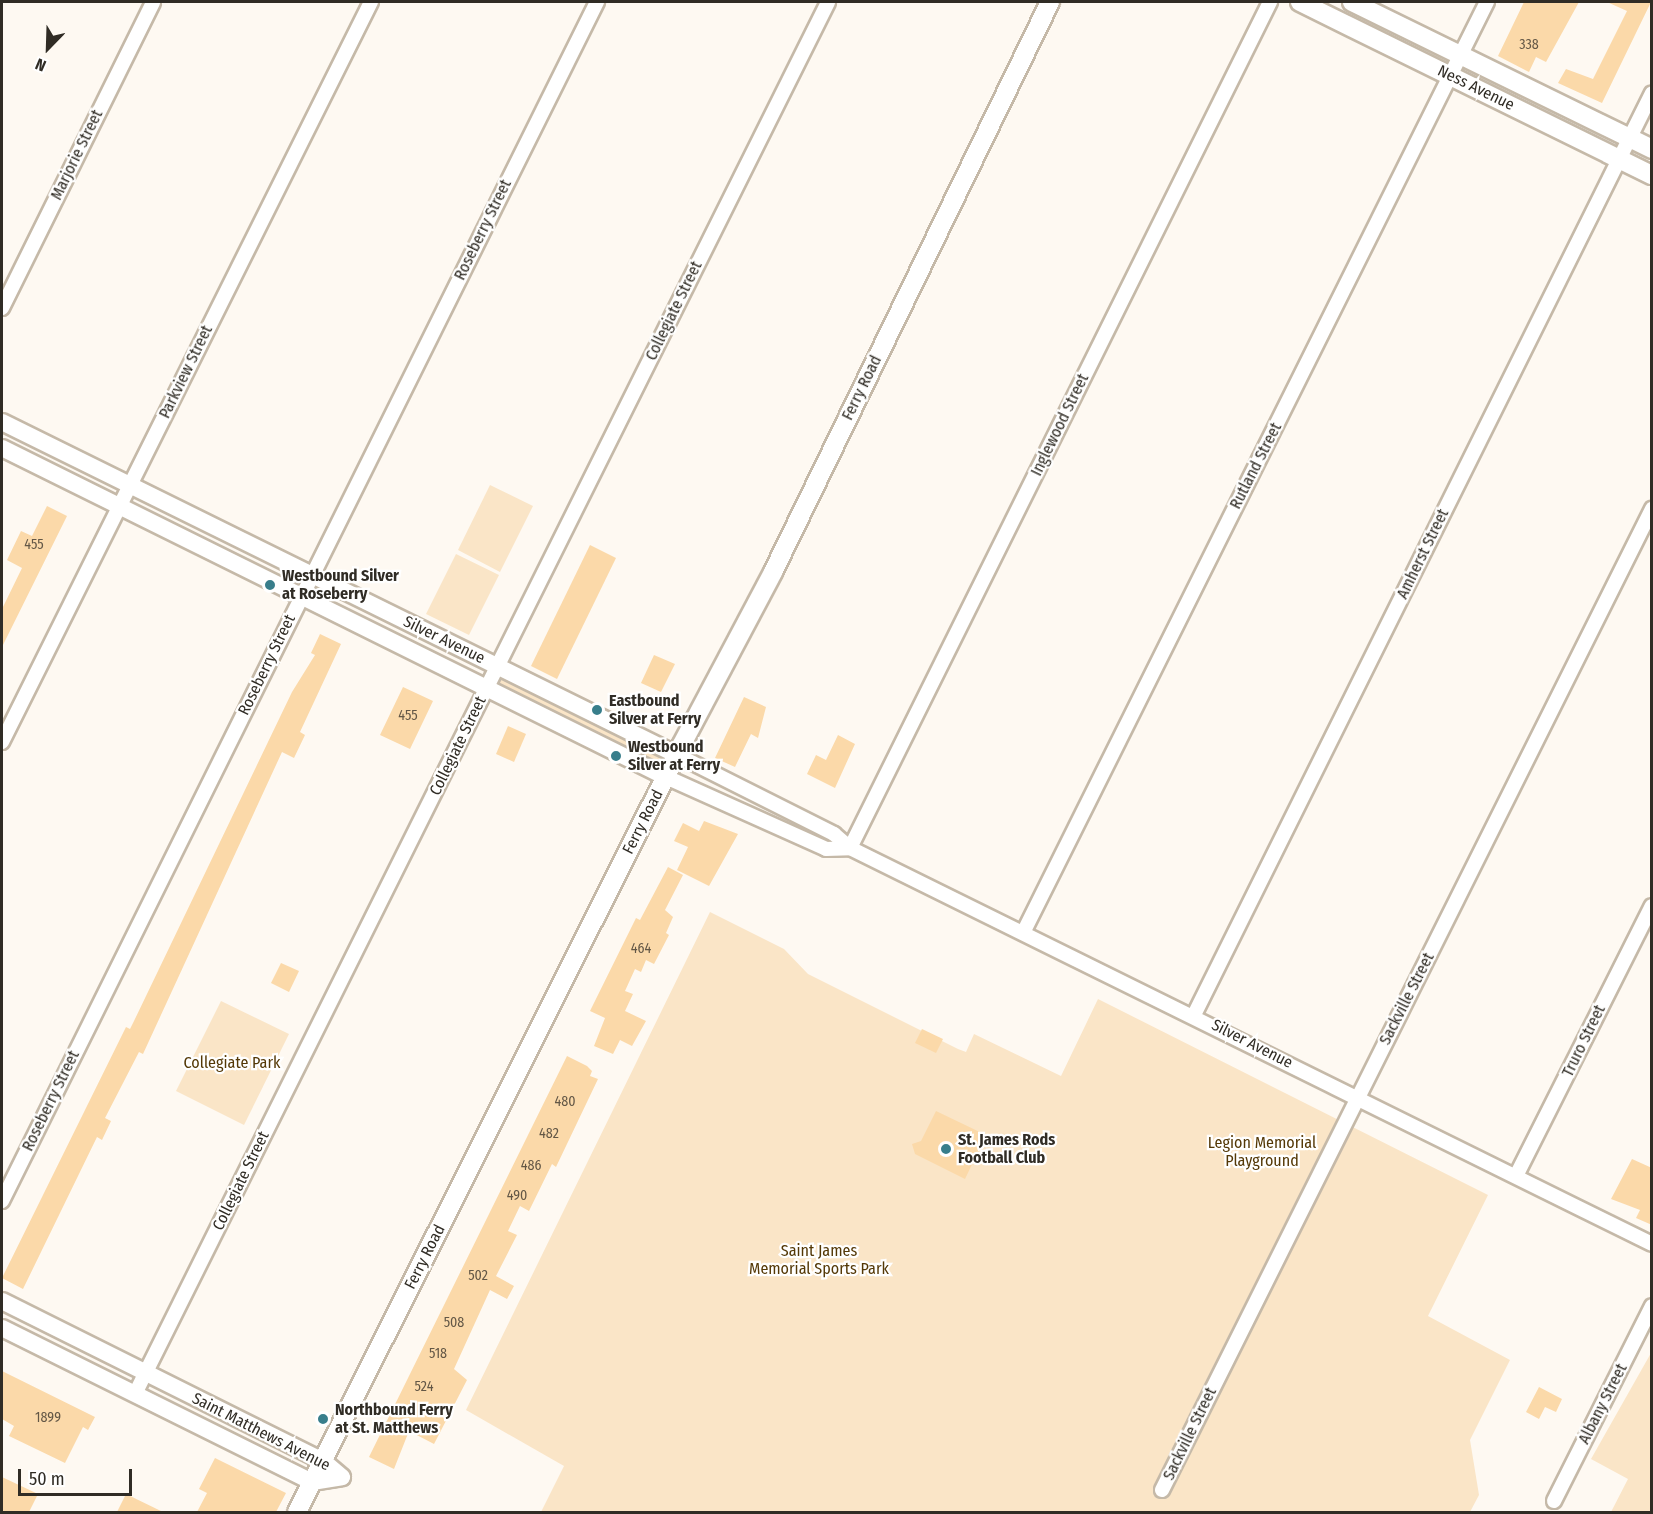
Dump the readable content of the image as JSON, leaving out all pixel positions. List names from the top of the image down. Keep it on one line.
{"streets":{"main road":["Ness Avenue","Ferry Road"],"street":["Marjorie Street","Roseberry Street","Collegiate Street","Parkview Street","Inglewood Street","Rutland Street","Amherst Street","Silver Avenue","Sackville Street","Truro Street","Albany Street","Saint Matthews Avenue"]},"crossings":[["Ness Avenue","Rutland Street"],["Ness Avenue","Amherst Street"],["Roseberry Street","Silver Avenue"],["Collegiate Street","Silver Avenue"],["Collegiate Street","Saint Matthews Avenue"],["Parkview Street","Silver Avenue"],["Ferry Road","Silver Avenue"],["Ferry Road","Saint Matthews Avenue"],["Inglewood Street","Silver Avenue"],["Rutland Street","Silver Avenue"],["Amherst Street","Silver Avenue"],["Silver Avenue","Sackville Street"],["Silver Avenue","Truro Street"]],"parks":["Collegiate Park","Legion Memorial Playground","Saint James Memorial Sports Park"],"places":["Westbound Silver at Roseberry","Eastbound Silver at Ferry","Westbound Silver at Ferry","St. James Rods Football Club","Northbound Ferry at St. Matthews"],"house_numbers":["338","455","455","464","480","482","486","490","502","508","518","524","1899"],"scale_bar":"50 m","north":"bottom left"}
